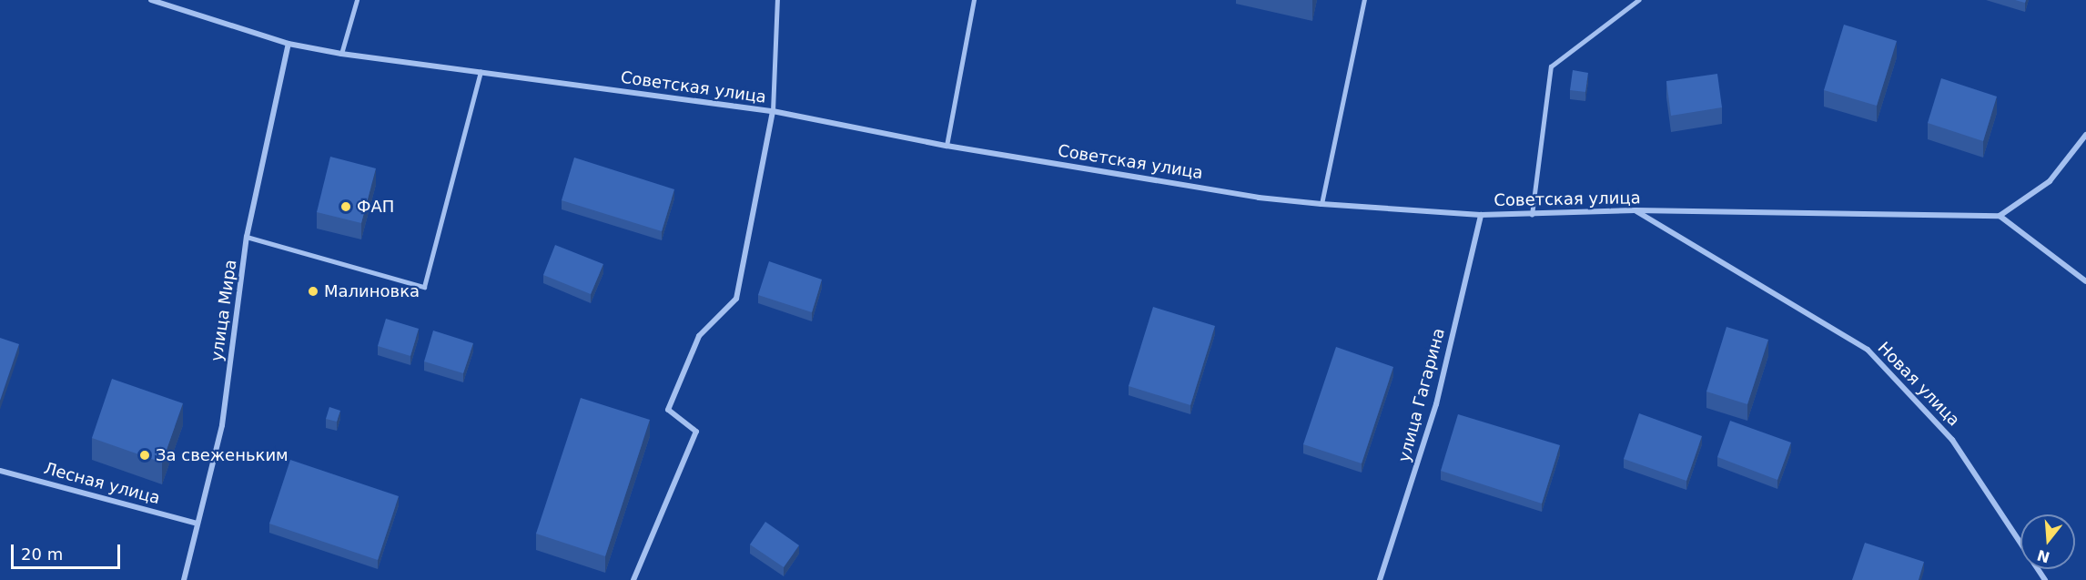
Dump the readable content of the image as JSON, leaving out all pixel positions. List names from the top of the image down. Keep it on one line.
{"streets":{"street":["Советская улица","улица Мира","Новая улица","улица Гагарина","Лесная улица"]},"crossings":[["Советская улица","улица Мира"],["Советская улица","Новая улица"],["Советская улица","улица Гагарина"],["улица Мира","Лесная улица"]],"places":["ФАП","Малиновка","За свеженьким"],"scale_bar":"20 m","north":"bottom"}
